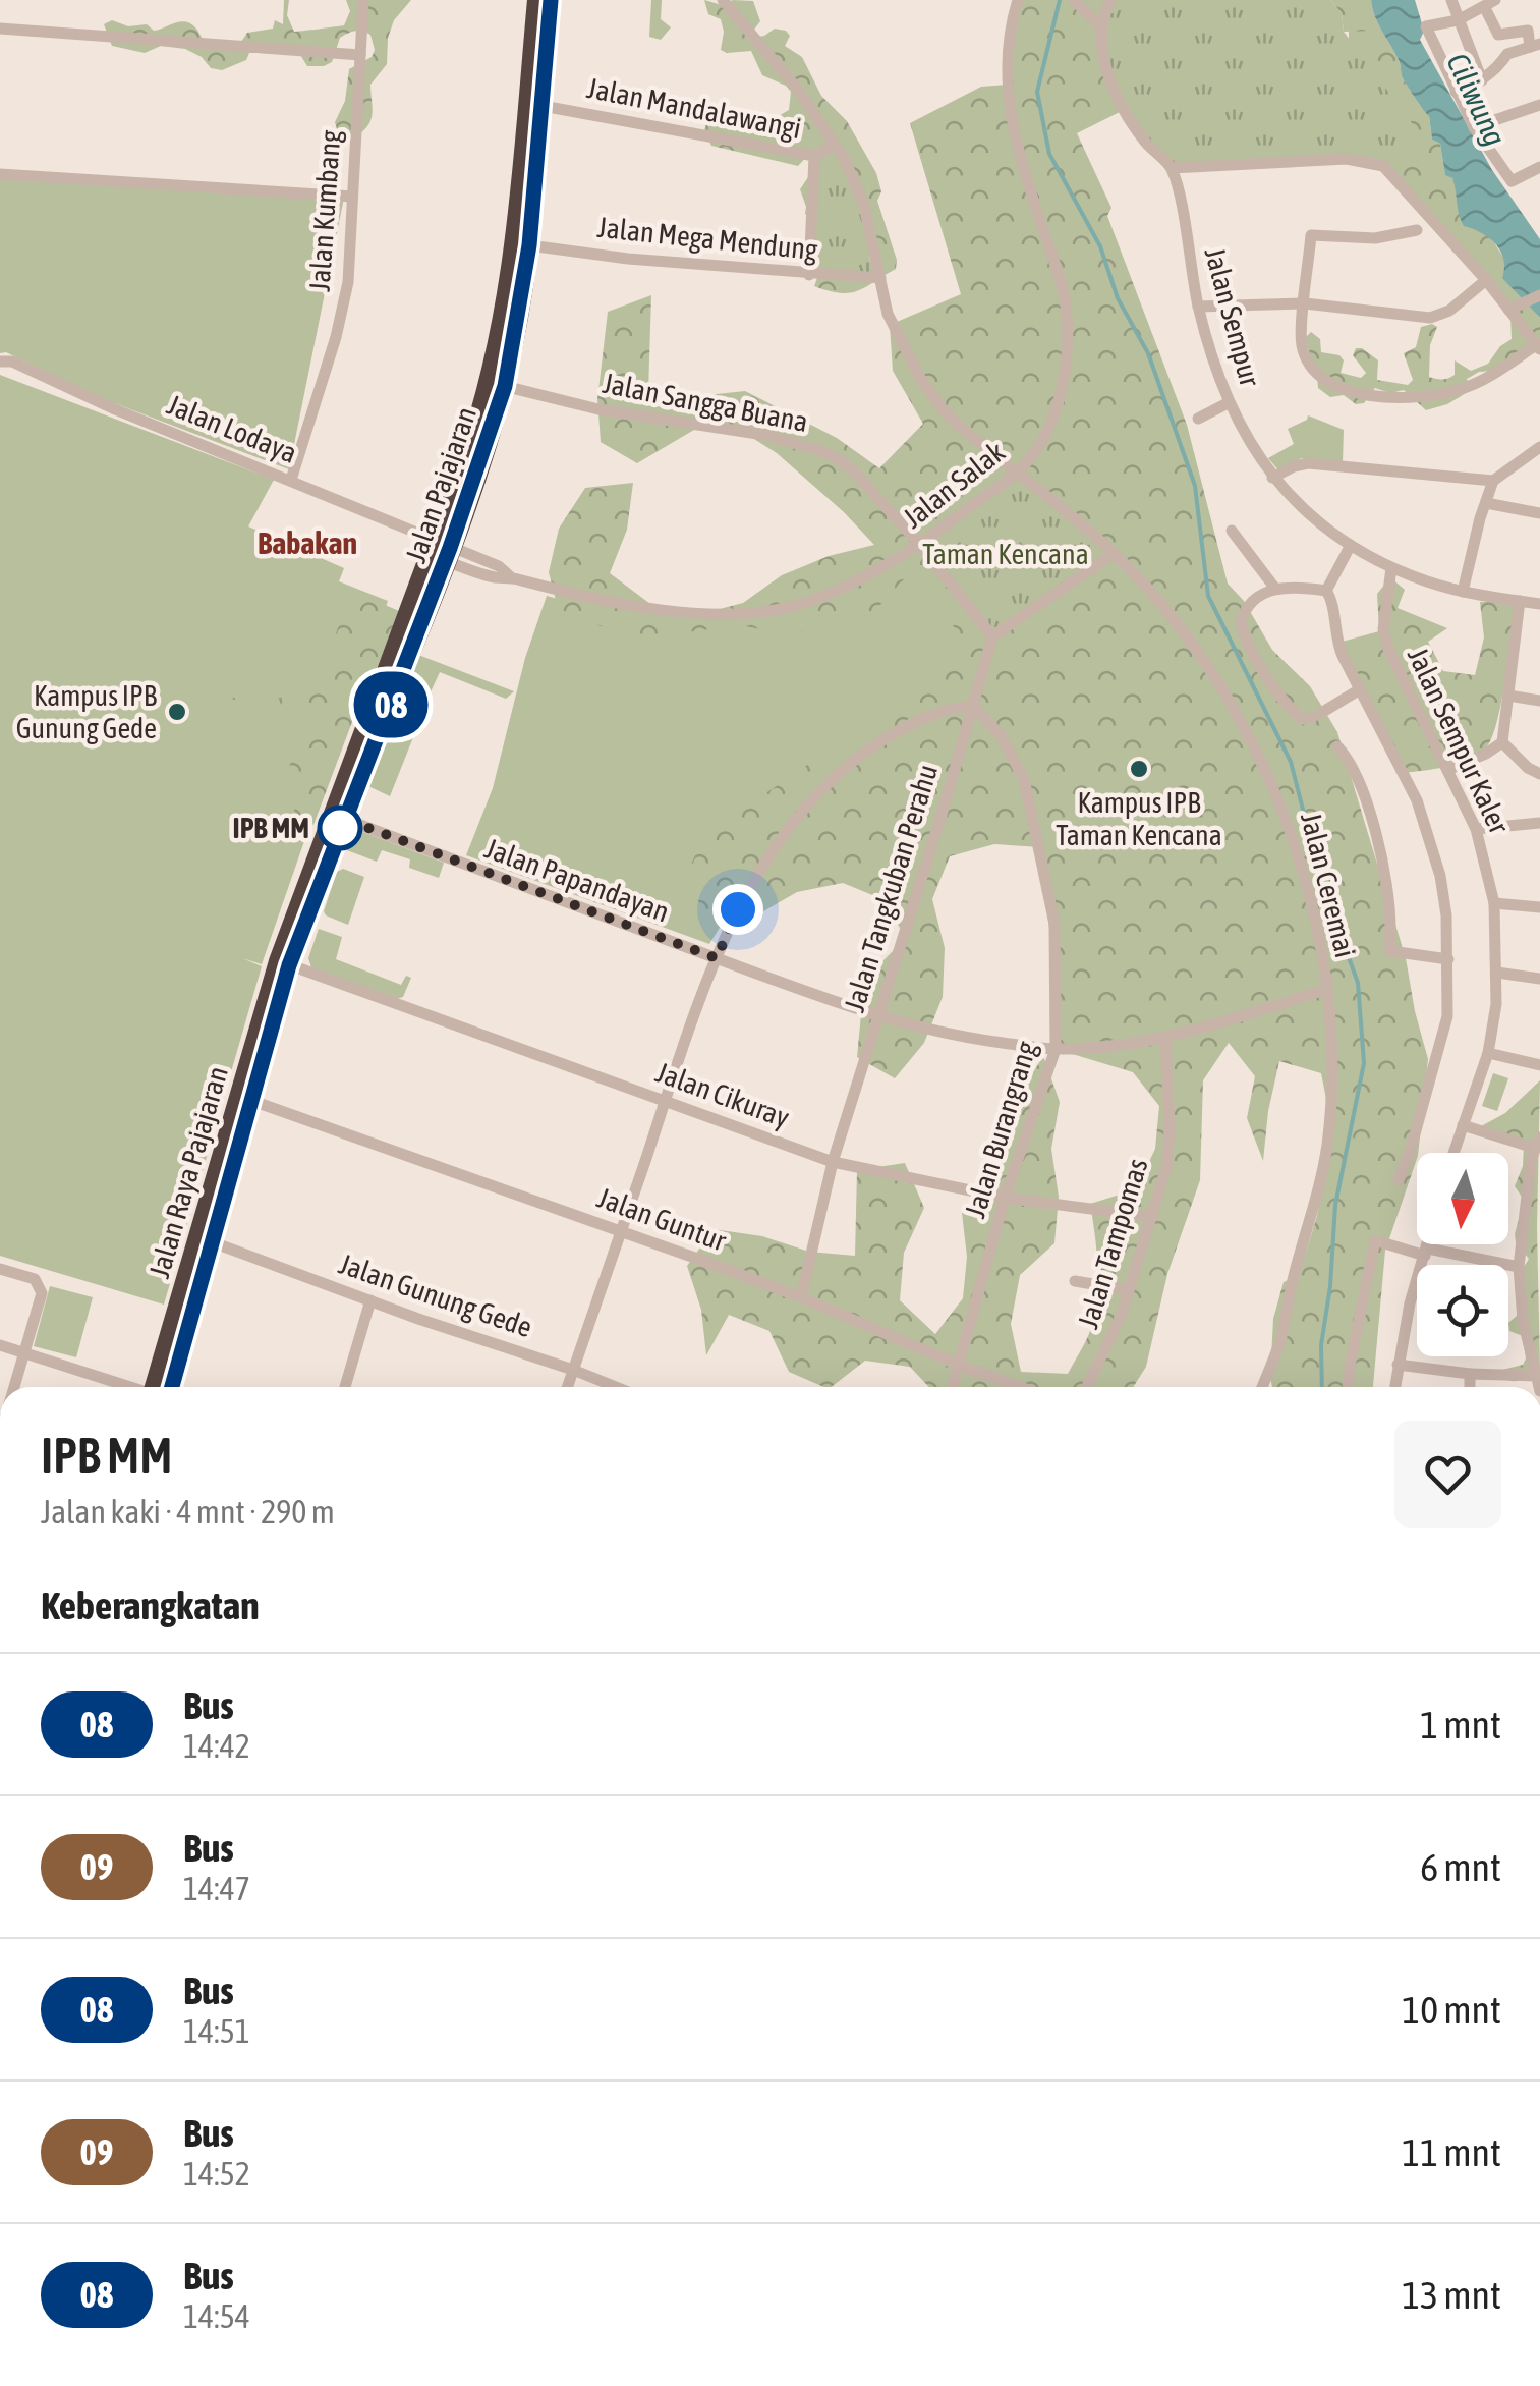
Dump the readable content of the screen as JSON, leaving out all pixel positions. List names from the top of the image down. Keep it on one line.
{"streets":{"highway":["Jalan Pajajaran","Jalan Raya Pajajaran"],"street":["Jalan Mandalawangi","Jalan Kumbang","Jalan Mega Mendung","Jalan Sempur","Jalan Sangga Buana","Jalan Lodaya","Jalan Salak","Jalan Sempur Kaler","Jalan Papandayan","Jalan Ceremai","Jalan Tangkuban Perahu","Jalan Cikuray","Jalan Burangrang","Jalan Guntur","Jalan Tampomas","Jalan Gunung Gede"]},"crossings":[["Jalan Mandalawangi","Jalan Pajajaran"],["Jalan Mandalawangi","Jalan Ceremai"],["Jalan Kumbang","Jalan Lodaya"],["Jalan Mega Mendung","Jalan Pajajaran"],["Jalan Mega Mendung","Jalan Ceremai"],["Jalan Sempur","Jalan Sempur Kaler"],["Jalan Sangga Buana","Jalan Pajajaran"],["Jalan Sangga Buana","Jalan Salak"],["Jalan Sangga Buana","Jalan Tangkuban Perahu"],["Jalan Lodaya","Jalan Pajajaran"],["Jalan Lodaya","Jalan Salak"],["Jalan Pajajaran","Jalan Salak"],["Jalan Pajajaran","Jalan Papandayan"],["Jalan Pajajaran","Jalan Cikuray"],["Jalan Pajajaran","Jalan Raya Pajajaran"],["Jalan Salak","Jalan Ceremai"],["Jalan Papandayan","Jalan Ceremai"],["Jalan Papandayan","Jalan Tangkuban Perahu"],["Jalan Papandayan","Jalan Burangrang"],["Jalan Papandayan","Jalan Tampomas"],["Jalan Tangkuban Perahu","Jalan Cikuray"],["Jalan Tangkuban Perahu","Jalan Burangrang"],["Jalan Tangkuban Perahu","Jalan Guntur"],["Jalan Cikuray","Jalan Burangrang"],["Jalan Cikuray","Jalan Raya Pajajaran"],["Jalan Cikuray","Jalan Tampomas"],["Jalan Burangrang","Jalan Guntur"],["Jalan Raya Pajajaran","Jalan Guntur"],["Jalan Raya Pajajaran","Jalan Gunung Gede"]],"districts":["Babakan"],"water":["Ciliwung"],"parks":["Taman Kencana"],"places":["Kampus IPB Gunung Gede","Kampus IPB Taman Kencana","IPB MM"],"lines":["bus line 08"],"north":"bottom","page":{"on_map":"08","heading":[["IPB MM","Jalan kaki · 4 mnt · 290 m"],"Keberangkatan"],"list":[{"mark":"08","name":"Bus","note":"14:42","value":"1 mnt"},{"mark":"09","name":"Bus","note":"14:47","value":"6 mnt"},{"mark":"08","name":"Bus","note":"14:51","value":"10 mnt"},{"mark":"09","name":"Bus","note":"14:52","value":"11 mnt"},{"mark":"08","name":"Bus","note":"14:54","value":"13 mnt"}]}}
